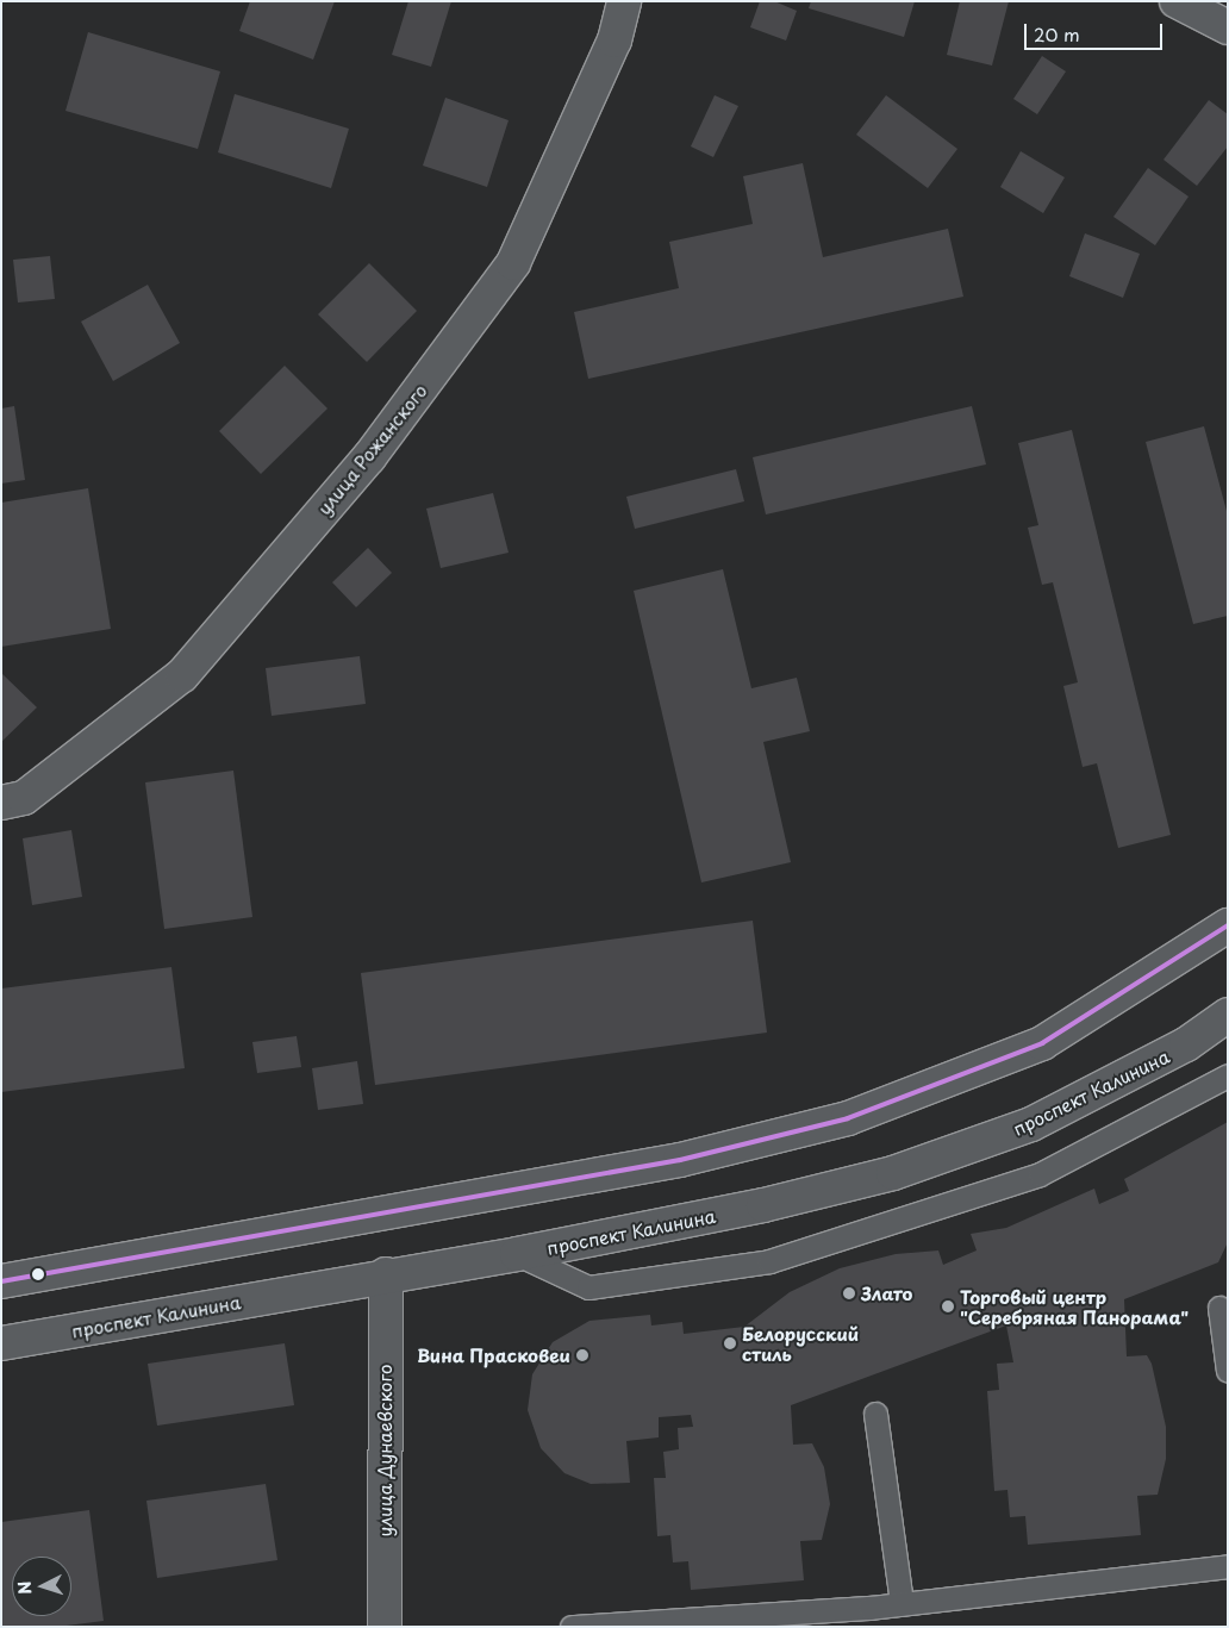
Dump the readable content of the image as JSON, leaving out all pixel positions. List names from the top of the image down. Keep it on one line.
{"streets":{"main road":["улица Рожанского","проспект Калинина","улица Дунаевского"]},"crossings":[["проспект Калинина","улица Дунаевского"]],"places":["Злато","Торговый центр \"Серебряная Панорама\"","Белорусский стиль","Вина Прасковеи"],"scale_bar":"20 m","north":"left"}
